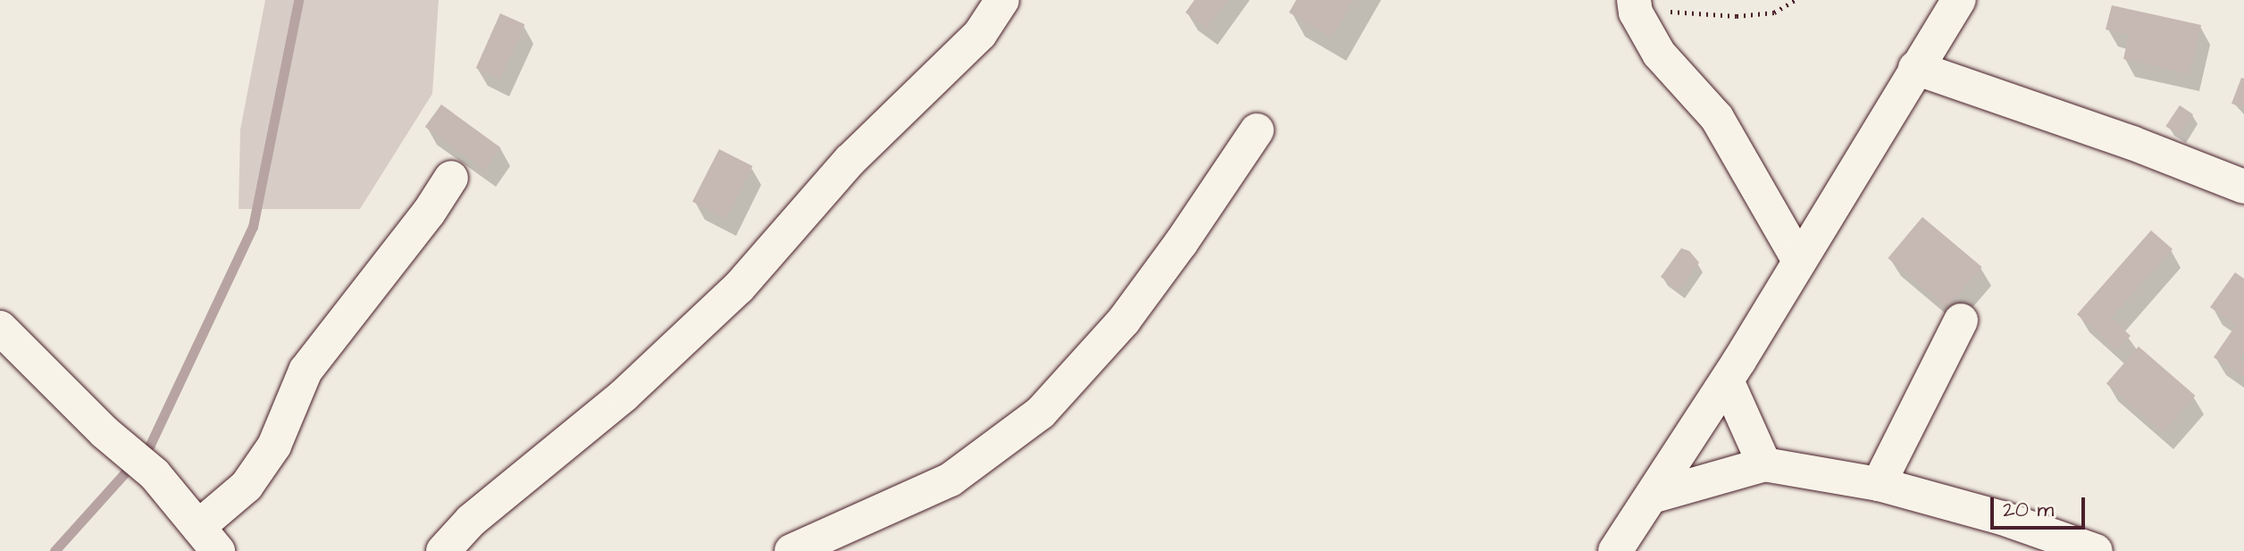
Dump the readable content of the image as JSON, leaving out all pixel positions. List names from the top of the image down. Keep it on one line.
{"scale_bar":"20 m"}
